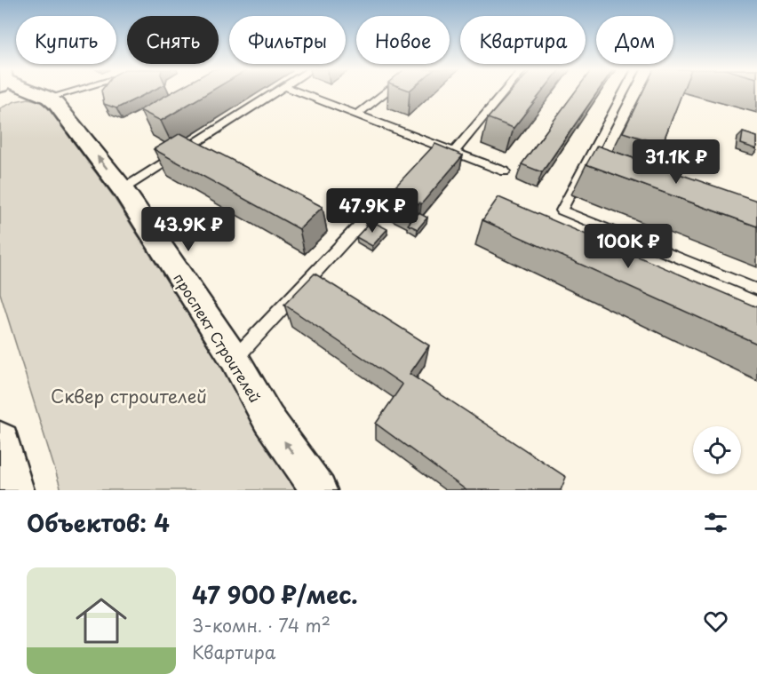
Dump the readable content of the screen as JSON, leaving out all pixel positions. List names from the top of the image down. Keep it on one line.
{"streets":{"street":["проспект Строителей"]},"one_way":["проспект Строителей"],"parks":["Cквер cтроителей"],"page":{"chip":["Купить","Снять","Фильтры","Новое","Квартира","Дом"],"price":["31.1K ₽","47.9K ₽","43.9K ₽","100K ₽"],"heading":"Объектов: 4","list":[{"name":"47 900 ₽/мес.","note":"3-комн. · 74 m² · Квартира"}]}}
